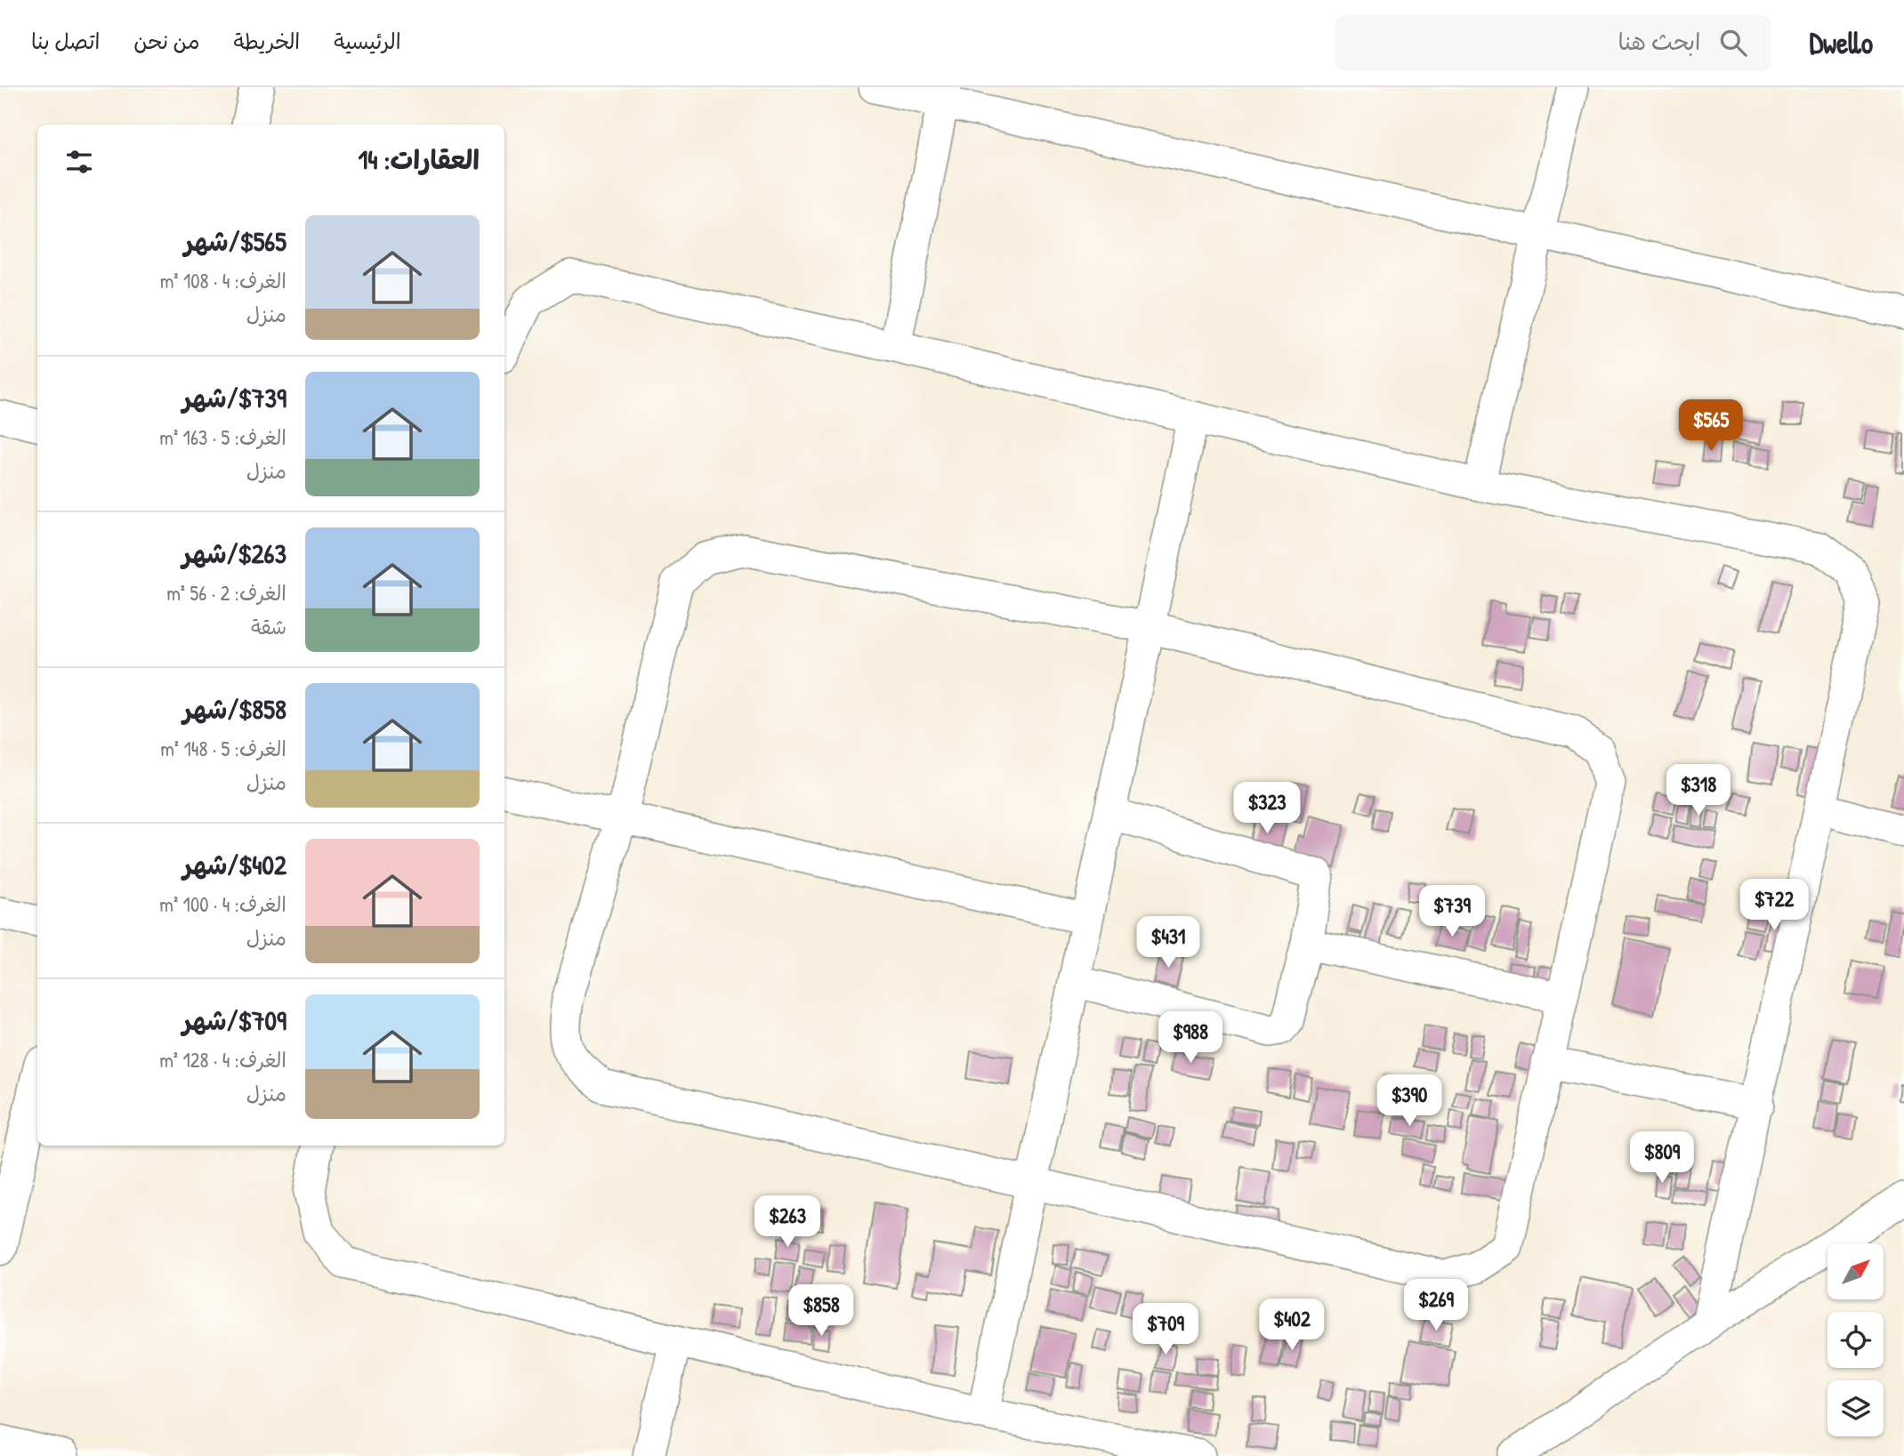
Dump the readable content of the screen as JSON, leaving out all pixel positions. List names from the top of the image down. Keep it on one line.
{"north":"top right","page":{"header":"Dwello","search":"ابحث هنا","nav":["الرئيسية","الخريطة","من نحن","اتصل بنا"],"heading":"العقارات: 14","list":[{"name":"$565/شهر","note":"الغرف: 4 · 108 m² · منزل"},{"name":"$739/شهر","note":"الغرف: 5 · 163 m² · منزل"},{"name":"$263/شهر","note":"الغرف: 2 · 56 m² · شقة"},{"name":"$858/شهر","note":"الغرف: 5 · 148 m² · منزل"},{"name":"$402/شهر","note":"الغرف: 4 · 100 m² · منزل"},{"name":"$709/شهر","note":"الغرف: 4 · 128 m² · منزل"}],"price":["$565","$318","$323","$722","$739","$431","$988","$390","$809","$263","$269","$858","$402","$709"]}}
